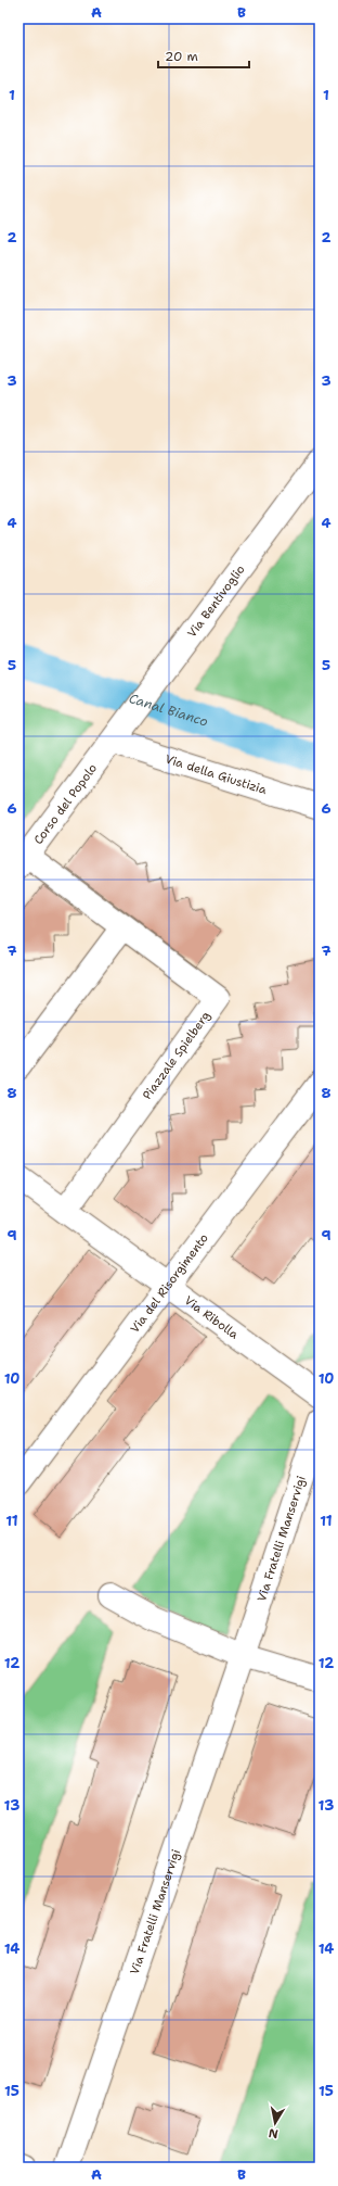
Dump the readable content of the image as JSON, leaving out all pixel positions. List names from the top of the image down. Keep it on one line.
{"streets":{"street":["Via Bentivoglio","Via della Giustizia","Corso del Popolo","Piazzale Spielberg","Via del Risorgimento","Via Ribolla","Via Fratelli Manservigi"]},"crossings":[["Via Bentivoglio","Via della Giustizia"],["Via Bentivoglio","Corso del Popolo"],["Via della Giustizia","Corso del Popolo"],["Corso del Popolo","Piazzale Spielberg"],["Piazzale Spielberg","Via Ribolla"],["Via del Risorgimento","Via Ribolla"]],"water":["Canal Bianco"],"scale_bar":"20 m","north":"bottom","grid":{"columns":["A","B"],"rows":["1","2","3","4","5","6","7","8","9","10","11","12","13","14","15"]}}
